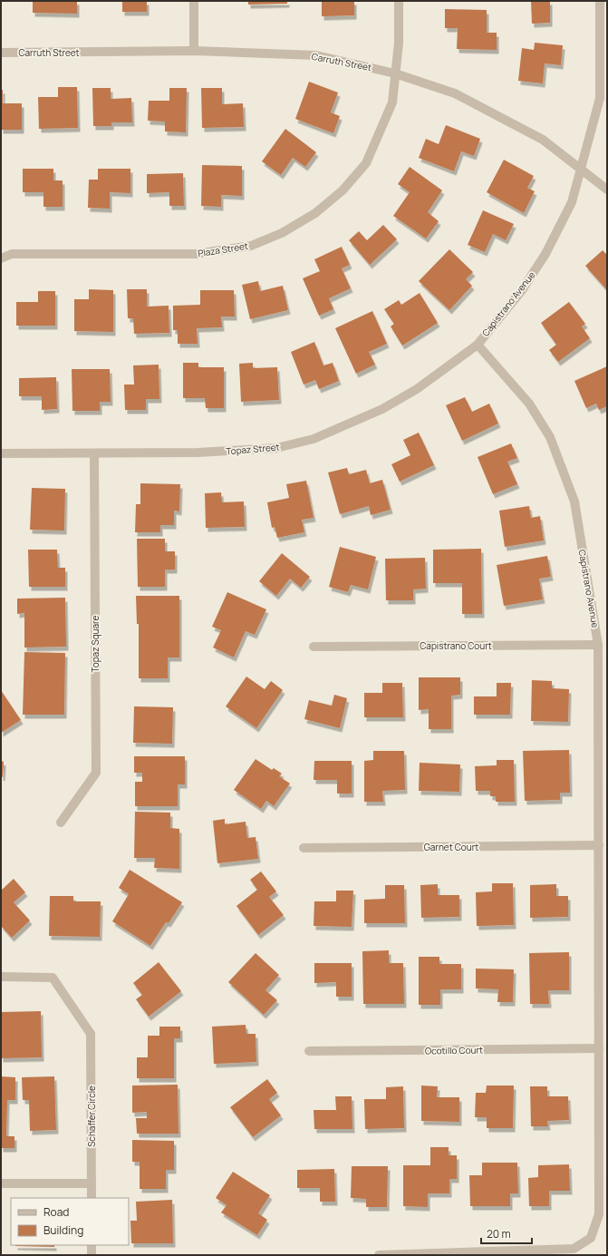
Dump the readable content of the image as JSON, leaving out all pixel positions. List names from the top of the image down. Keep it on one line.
{"streets":{"street":["Carruth Street","Plaza Street","Capistrano Avenue","Topaz Street","Topaz Square","Capistrano Court","Garnet Court","Ocotillo Court","Schaffer Circle"]},"crossings":[["Carruth Street","Plaza Street"],["Carruth Street","Capistrano Avenue"],["Capistrano Avenue","Topaz Street"],["Capistrano Avenue","Capistrano Court"],["Capistrano Avenue","Garnet Court"],["Capistrano Avenue","Ocotillo Court"],["Topaz Street","Topaz Square"]],"legend":["Road","Building"],"scale_bar":"20 m"}
